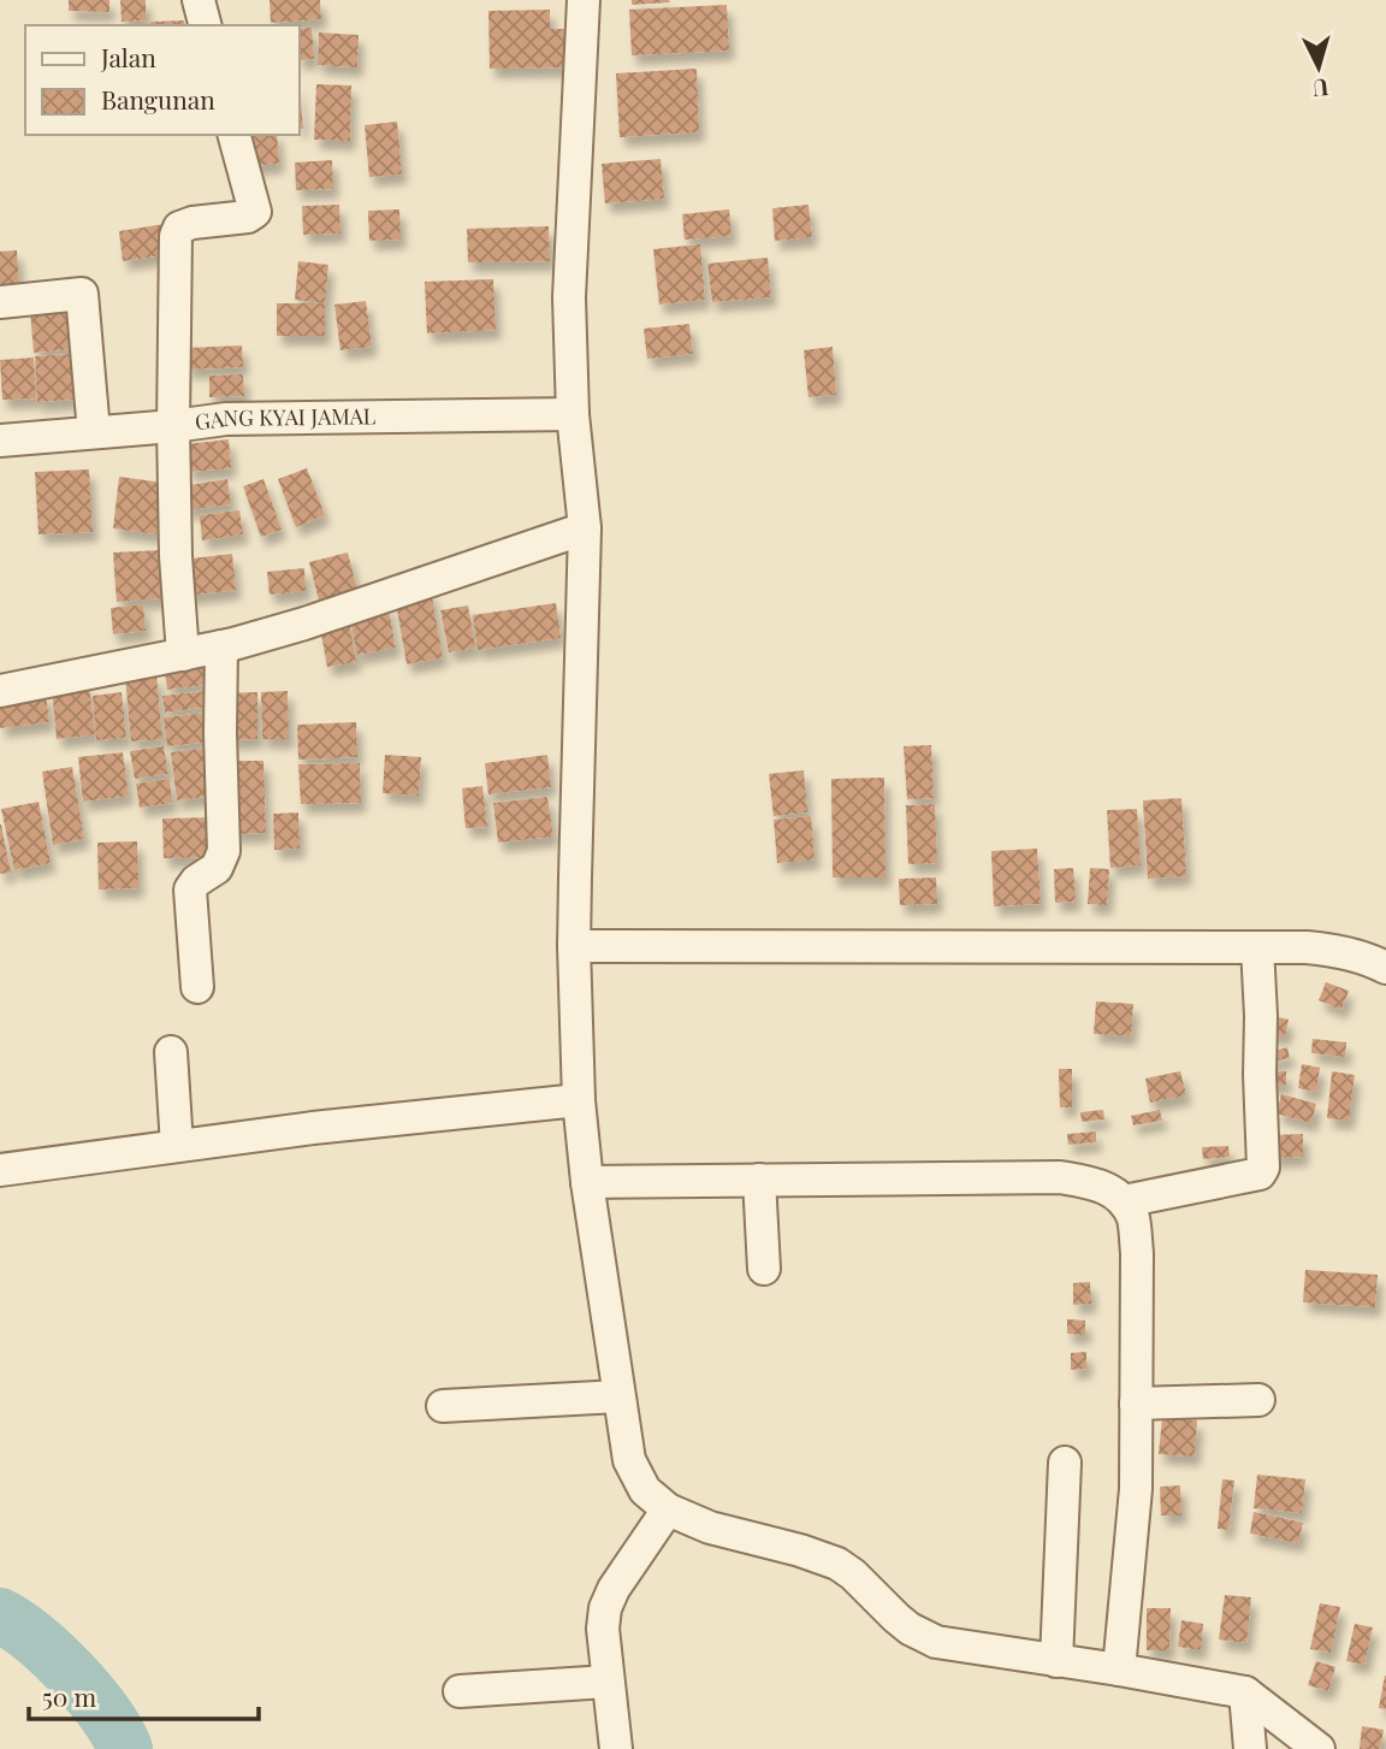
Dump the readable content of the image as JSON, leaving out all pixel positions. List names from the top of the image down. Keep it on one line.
{"streets":{"street":["GANG KYAI JAMAL"]},"legend":["Jalan","Bangunan"],"scale_bar":"50 m","north":"bottom"}
